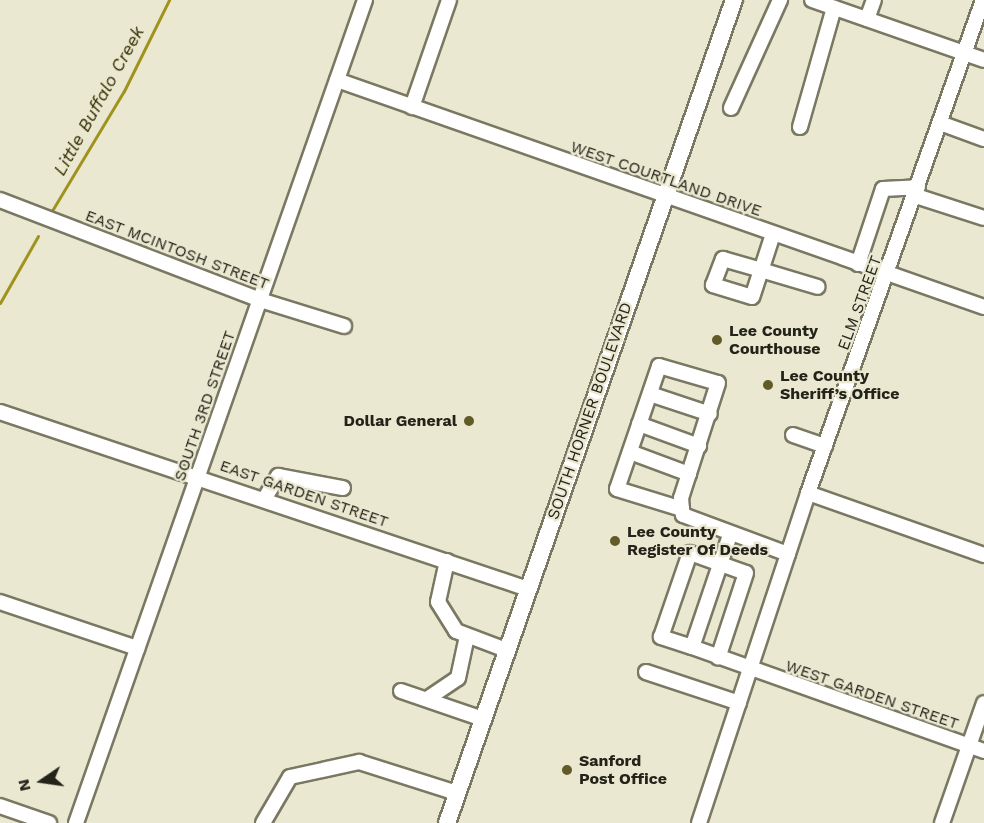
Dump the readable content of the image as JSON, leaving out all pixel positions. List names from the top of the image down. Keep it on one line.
{"streets":{"main road":["SOUTH HORNER BOULEVARD"],"street":["WEST COURTLAND DRIVE","EAST MCINTOSH STREET","ELM STREET","SOUTH 3RD STREET","EAST GARDEN STREET","WEST GARDEN STREET"]},"crossings":[["WEST COURTLAND DRIVE","ELM STREET"],["WEST COURTLAND DRIVE","SOUTH 3RD STREET"],["WEST COURTLAND DRIVE","SOUTH HORNER BOULEVARD"],["EAST MCINTOSH STREET","SOUTH 3RD STREET"],["ELM STREET","WEST GARDEN STREET"],["SOUTH 3RD STREET","EAST GARDEN STREET"],["SOUTH HORNER BOULEVARD","EAST GARDEN STREET"]],"water":["Little Buffalo Creek"],"places":["Lee County Courthouse","Lee County Sheriff’s Office","Dollar General","Lee County Register Of Deeds","Sanford Post Office"],"north":"left"}
